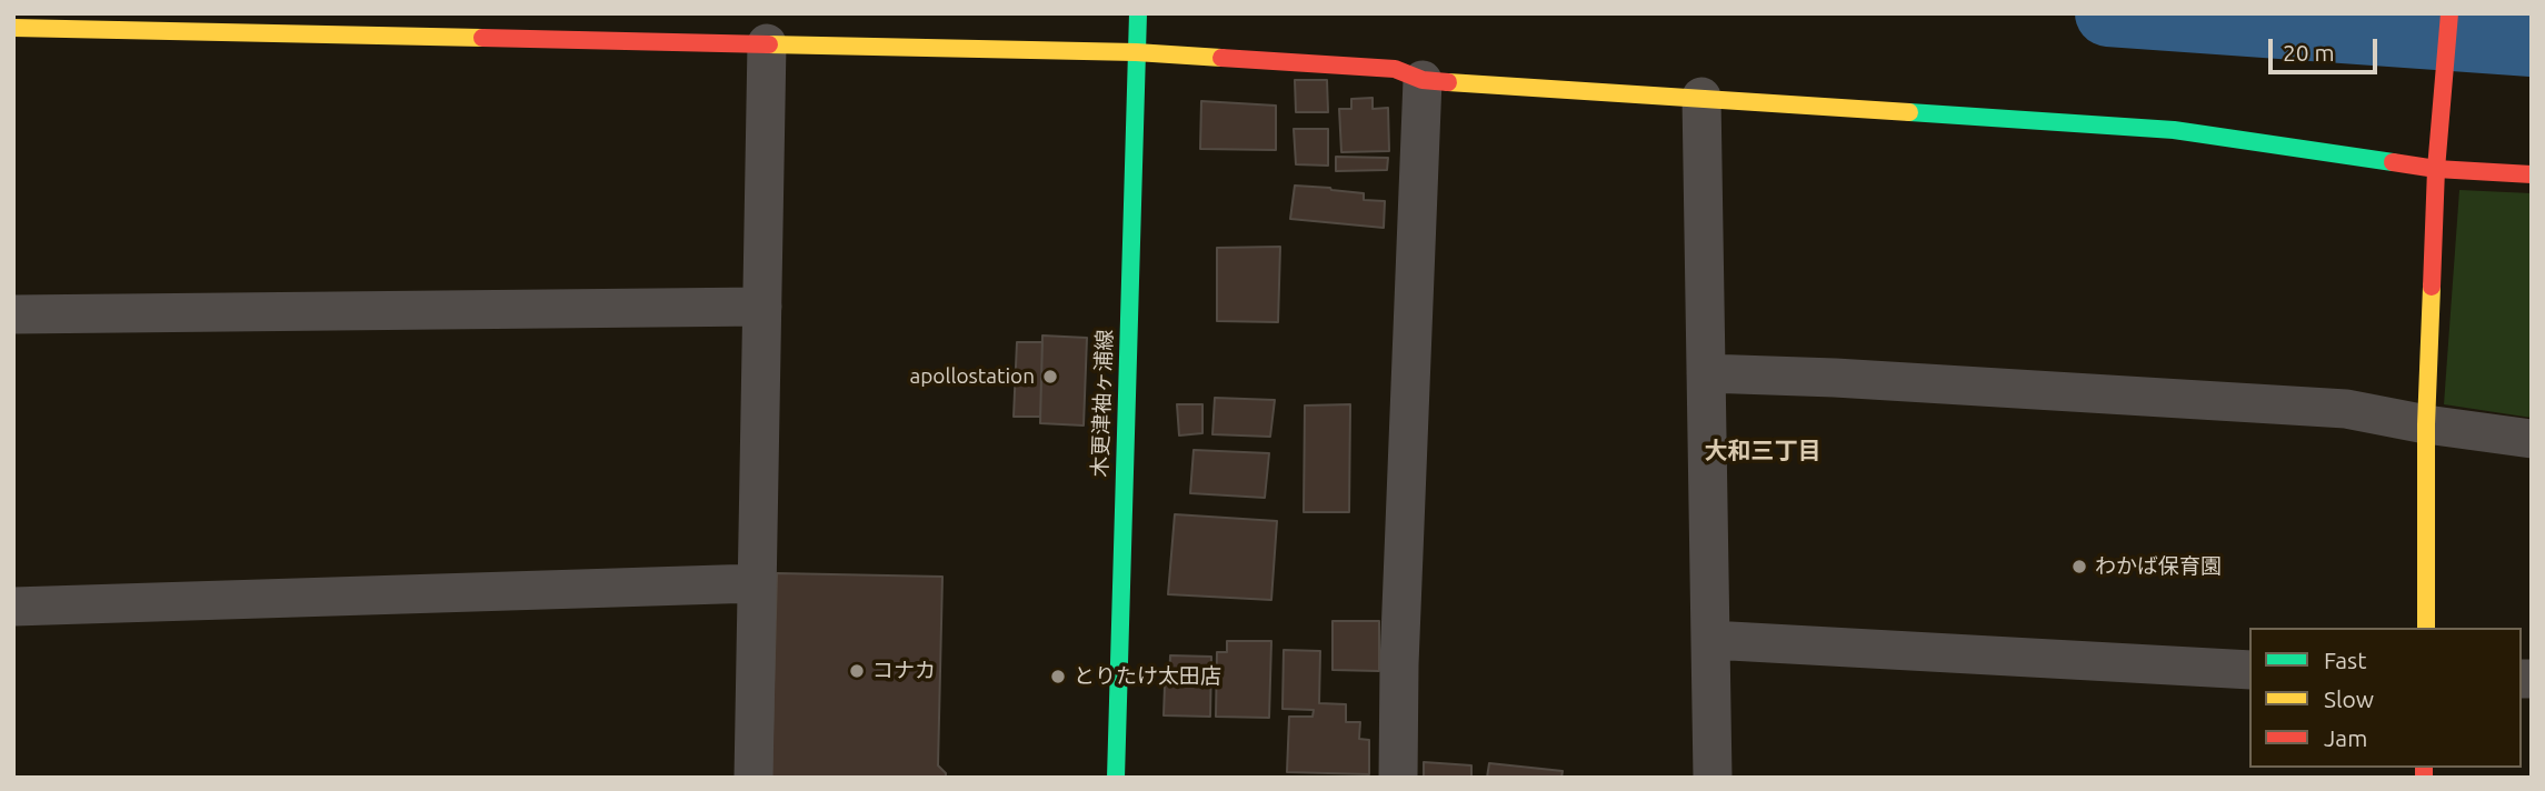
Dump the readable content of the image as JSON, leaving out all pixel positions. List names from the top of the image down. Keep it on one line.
{"streets":{"street":["木更津袖ヶ浦線"]},"districts":["大和三丁目"],"places":["apollostation","わかば保育園","コナカ","とりたけ太田店"],"legend":["Fast","Slow","Jam"],"scale_bar":"20 m"}
